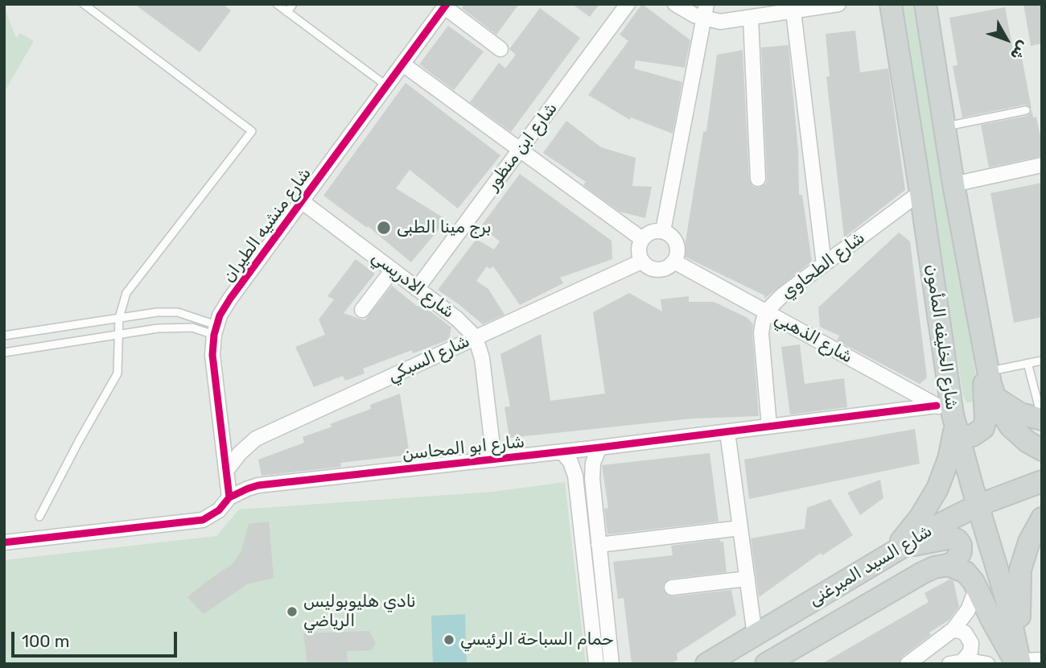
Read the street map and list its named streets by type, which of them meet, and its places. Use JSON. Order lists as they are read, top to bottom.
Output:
{
  "streets": {
    "main road": ["شارع الخليفه المأمون", "شارع السيد الميرغنى"],
    "street": [
      "شارع ابن منظور",
      "شارع منشيه الطيران",
      "شارع الطحاوي",
      "شارع الادريسي",
      "شارع الذهبي",
      "شارع السبكي",
      "شارع ابو المحاسن"
    ]
  },
  "crossings": [
    ["شارع ابن منظور", "شارع الادريسي"],
    ["شارع منشيه الطيران", "شارع الادريسي"],
    ["شارع منشيه الطيران", "شارع السبكي"],
    ["شارع منشيه الطيران", "شارع ابو المحاسن"],
    ["شارع الطحاوي", "شارع الخليفه المأمون"],
    ["شارع الطحاوي", "شارع الذهبي"],
    ["شارع الطحاوي", "شارع ابو المحاسن"],
    ["شارع الادريسي", "شارع السبكي"],
    ["شارع الادريسي", "شارع ابو المحاسن"],
    ["شارع الخليفه المأمون", "شارع الذهبي"],
    ["شارع الخليفه المأمون", "شارع ابو المحاسن"],
    ["شارع الخليفه المأمون", "شارع السيد الميرغنى"],
    ["شارع الذهبي", "شارع السبكي"],
    ["شارع الذهبي", "شارع ابو المحاسن"]
  ],
  "places": ["برج مينا الطبى", "نادي هليوبوليس الرياضي", "حمام السباحة الرئيسي"],
  "scale_bar": "100 m",
  "north": "bottom right"
}
